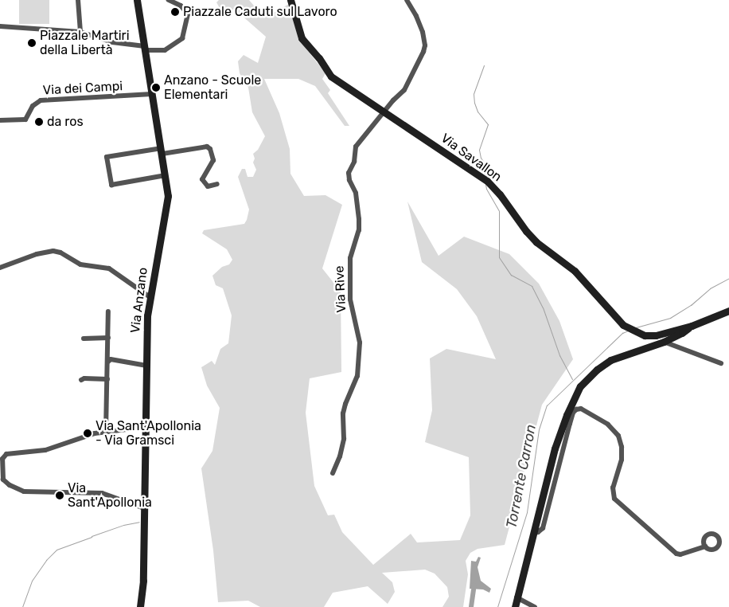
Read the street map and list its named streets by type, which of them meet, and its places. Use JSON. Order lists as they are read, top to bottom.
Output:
{
  "streets": {
    "main road": ["Via Savallon", "Via Anzano"],
    "street": ["Via dei Campi", "Via Rive"]
  },
  "crossings": [
    ["Via dei Campi", "Via Anzano"],
    ["Via Savallon", "Via Rive"]
  ],
  "water": ["Torrente Carron"],
  "places": [
    "Piazzale Caduti sul Lavoro",
    "Piazzale Martiri della Libertà",
    "Anzano - Scuole Elementari",
    "da ros",
    "Via Sant'Apollonia - Via Gramsci",
    "Via Sant'Apollonia"
  ]
}
